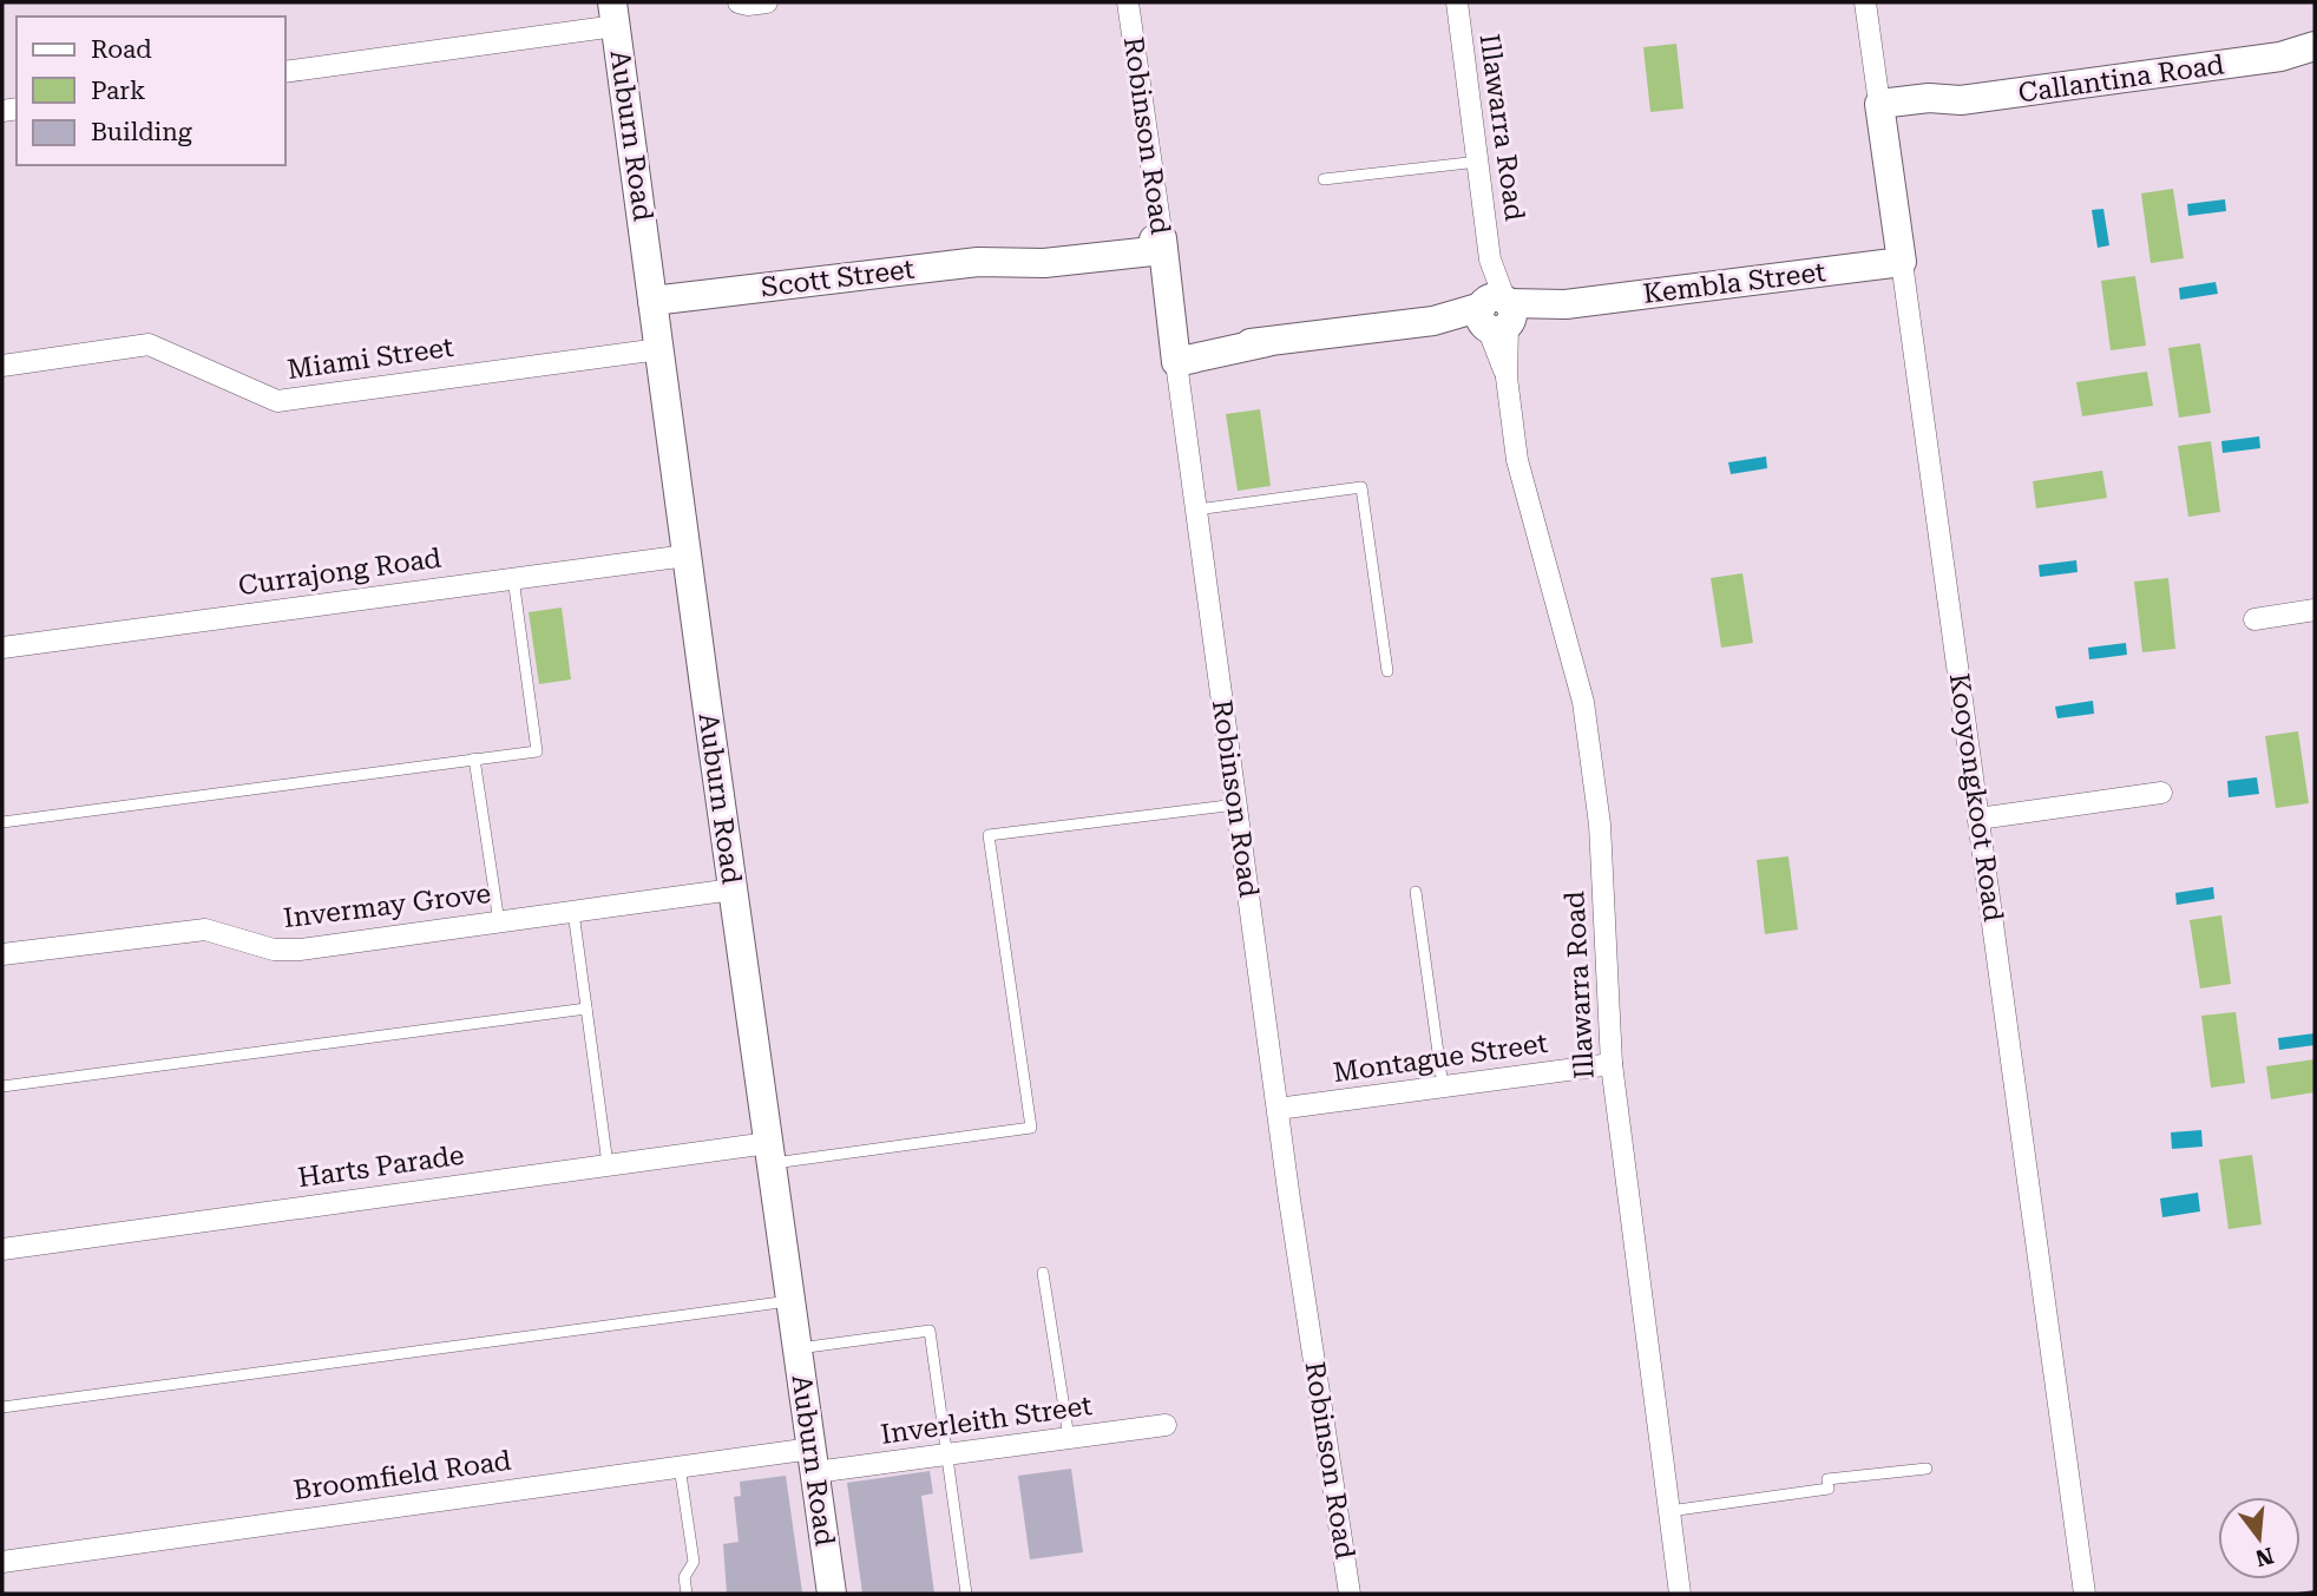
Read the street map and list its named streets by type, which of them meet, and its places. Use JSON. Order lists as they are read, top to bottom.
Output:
{
  "streets": {
    "street": [
      "Callantina Road",
      "Illawarra Road",
      "Auburn Road",
      "Robinson Road",
      "Scott Street",
      "Kembla Street",
      "Miami Street",
      "Currajong Road",
      "Kooyongkoot Road",
      "Invermay Grove",
      "Montague Street",
      "Harts Parade",
      "Inverleith Street",
      "Broomfield Road"
    ]
  },
  "crossings": [
    ["Callantina Road", "Kooyongkoot Road"],
    ["Illawarra Road", "Kembla Street"],
    ["Illawarra Road", "Montague Street"],
    ["Auburn Road", "Scott Street"],
    ["Auburn Road", "Miami Street"],
    ["Auburn Road", "Currajong Road"],
    ["Auburn Road", "Invermay Grove"],
    ["Auburn Road", "Harts Parade"],
    ["Auburn Road", "Inverleith Street"],
    ["Auburn Road", "Broomfield Road"],
    ["Robinson Road", "Scott Street"],
    ["Robinson Road", "Kembla Street"],
    ["Robinson Road", "Montague Street"],
    ["Kembla Street", "Kooyongkoot Road"],
    ["Inverleith Street", "Broomfield Road"]
  ],
  "legend": ["Road", "Park", "Building"],
  "north": "bottom"
}
